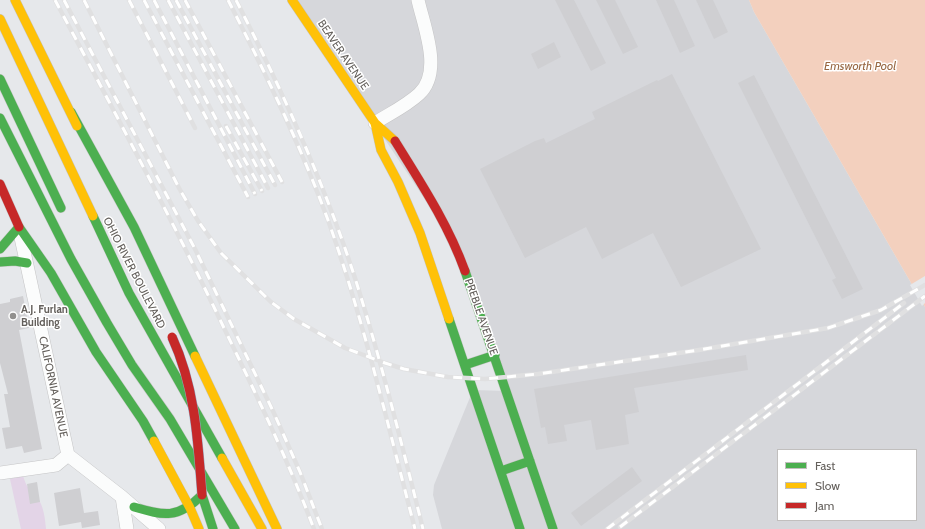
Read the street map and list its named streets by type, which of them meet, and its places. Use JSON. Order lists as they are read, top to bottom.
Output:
{
  "streets": {
    "main road": [
      "BEAVER AVENUE",
      "OHIO RIVER BOULEVARD",
      "PREBLE AVENUE",
      "CALIFORNIA AVENUE"
    ]
  },
  "crossings": [
    ["BEAVER AVENUE", "PREBLE AVENUE"]
  ],
  "water": ["Emsworth Pool"],
  "places": ["A.J. Furlan Building"],
  "legend": ["Fast", "Slow", "Jam"]
}
